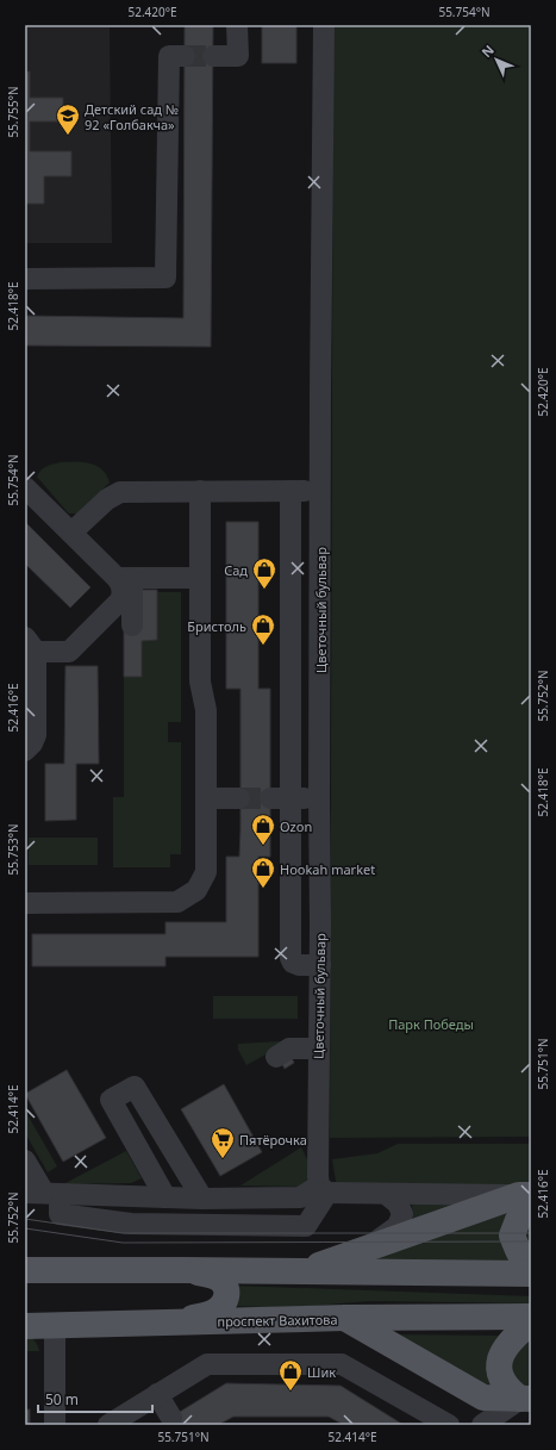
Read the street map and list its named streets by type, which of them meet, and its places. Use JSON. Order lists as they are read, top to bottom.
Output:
{
  "streets": {
    "main road": ["проспект Вахитова"],
    "street": ["Цветочный бульвар"]
  },
  "parks": ["Парк Победы"],
  "places": {
    "school or university": ["Детский сад № 92 «Голбакча»"],
    "shop": [
      "Сад",
      "Бристоль",
      "Ozon",
      "Hookah market",
      "Шик"
    ],
    "supermarket": ["Пятёрочка"]
  },
  "scale_bar": "50 m",
  "north": "top left",
  "coordinates": [
    "52.420°E",
    "55.754°N",
    "55.755°N",
    "52.418°E",
    "55.752°N",
    "52.416°E",
    "55.753°N",
    "55.751°N",
    "52.414°E"
  ]
}
